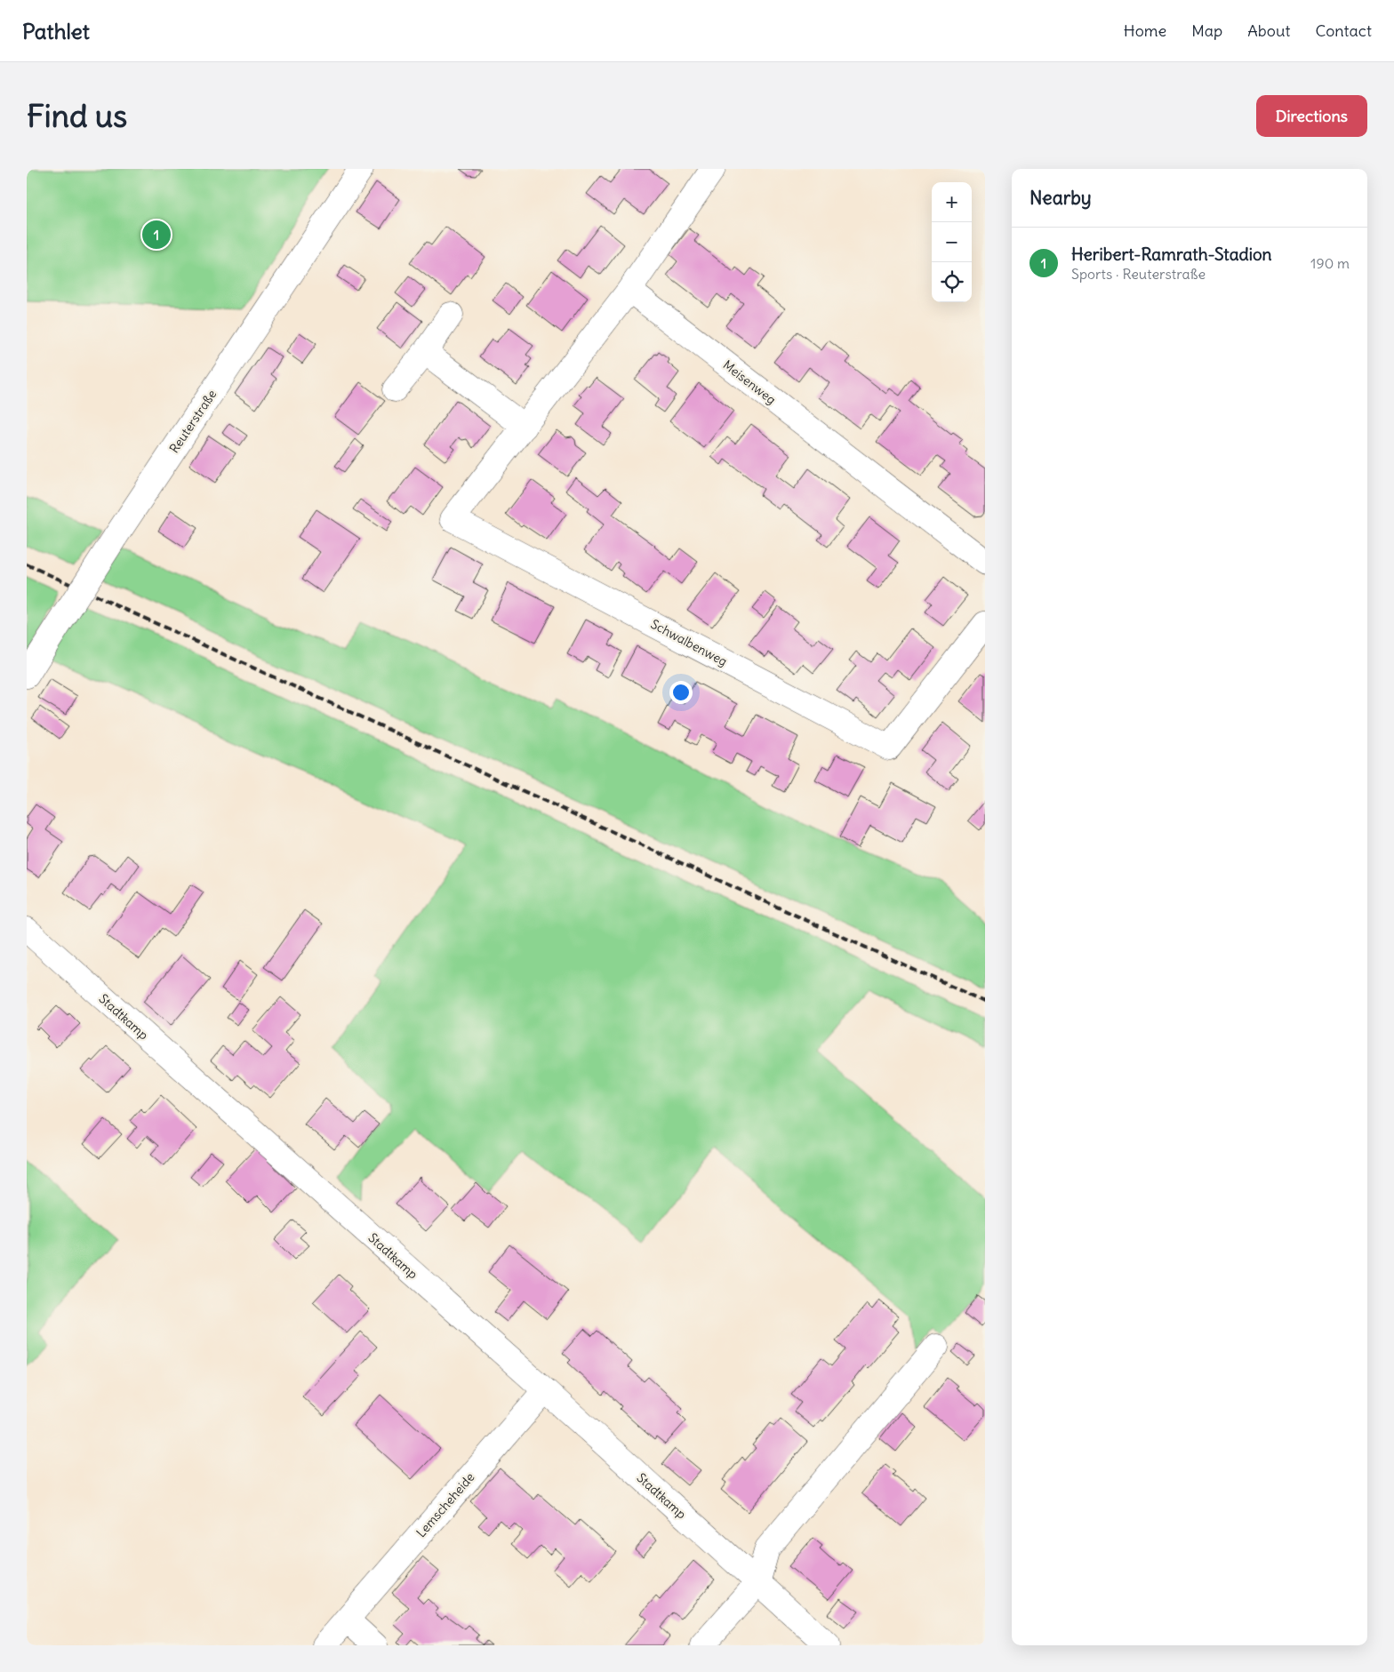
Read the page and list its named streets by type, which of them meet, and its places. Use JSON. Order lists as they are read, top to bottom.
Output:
{
  "streets": {
    "street": [
      "Meisenweg",
      "Reuterstraße",
      "Schwalbenweg",
      "Stadtkamp",
      "Lemscheheide"
    ]
  },
  "crossings": [
    ["Meisenweg", "Schwalbenweg"],
    ["Stadtkamp", "Lemscheheide"]
  ],
  "page": {
    "header": "Pathlet",
    "nav": [
      "Home",
      "Map",
      "About",
      "Contact"
    ],
    "buttons": "Directions",
    "title": "Find us",
    "heading": "Nearby",
    "map_buttons": ["+", "−"],
    "pins": "1",
    "list": [
      {
        "mark": "1",
        "name": "Heribert-Ramrath-Stadion",
        "note": "Sports · Reuterstraße",
        "value": "190 m"
      }
    ]
  }
}
